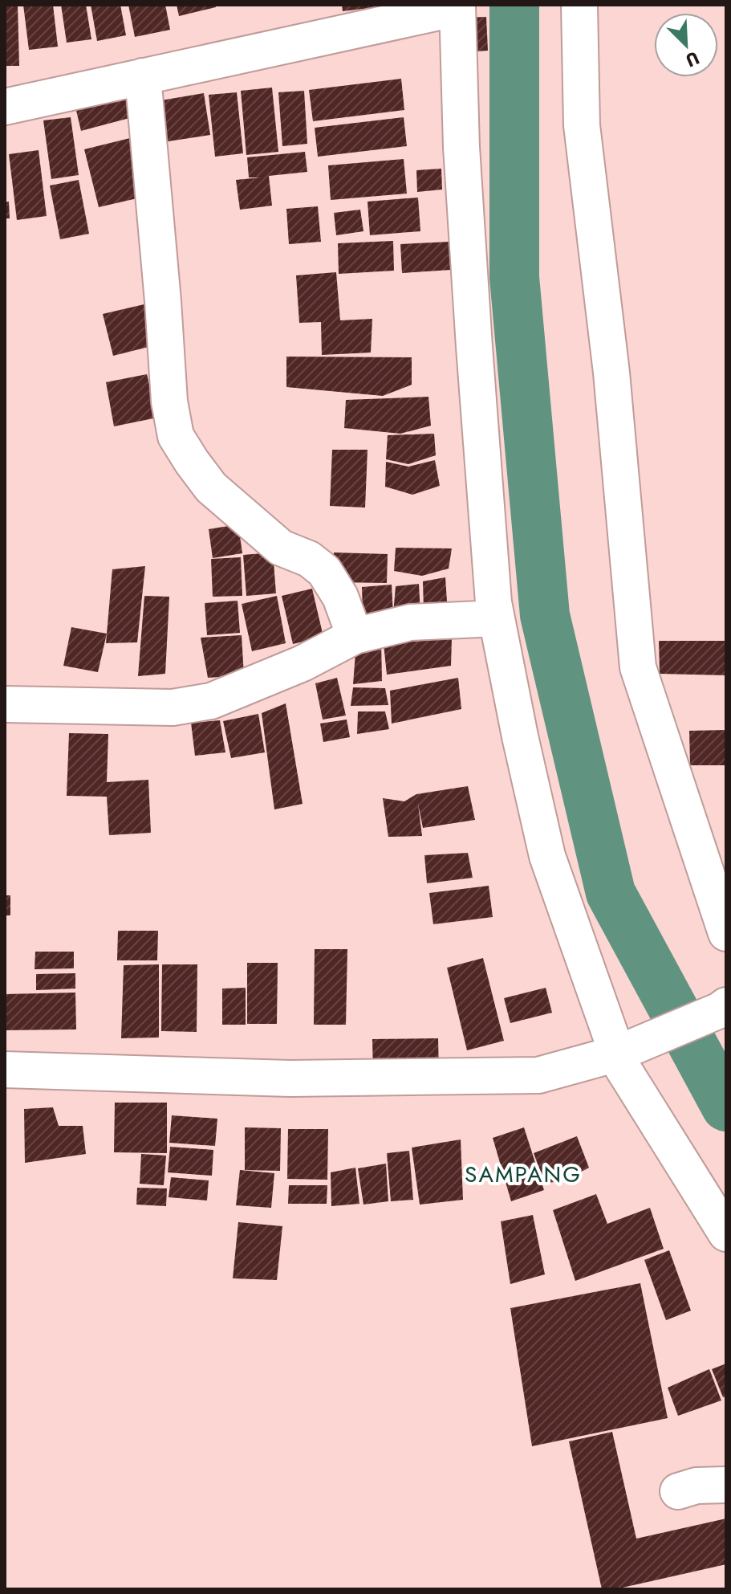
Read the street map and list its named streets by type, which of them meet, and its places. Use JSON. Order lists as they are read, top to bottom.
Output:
{
  "districts": ["SAMPANG"],
  "north": "bottom right"
}
